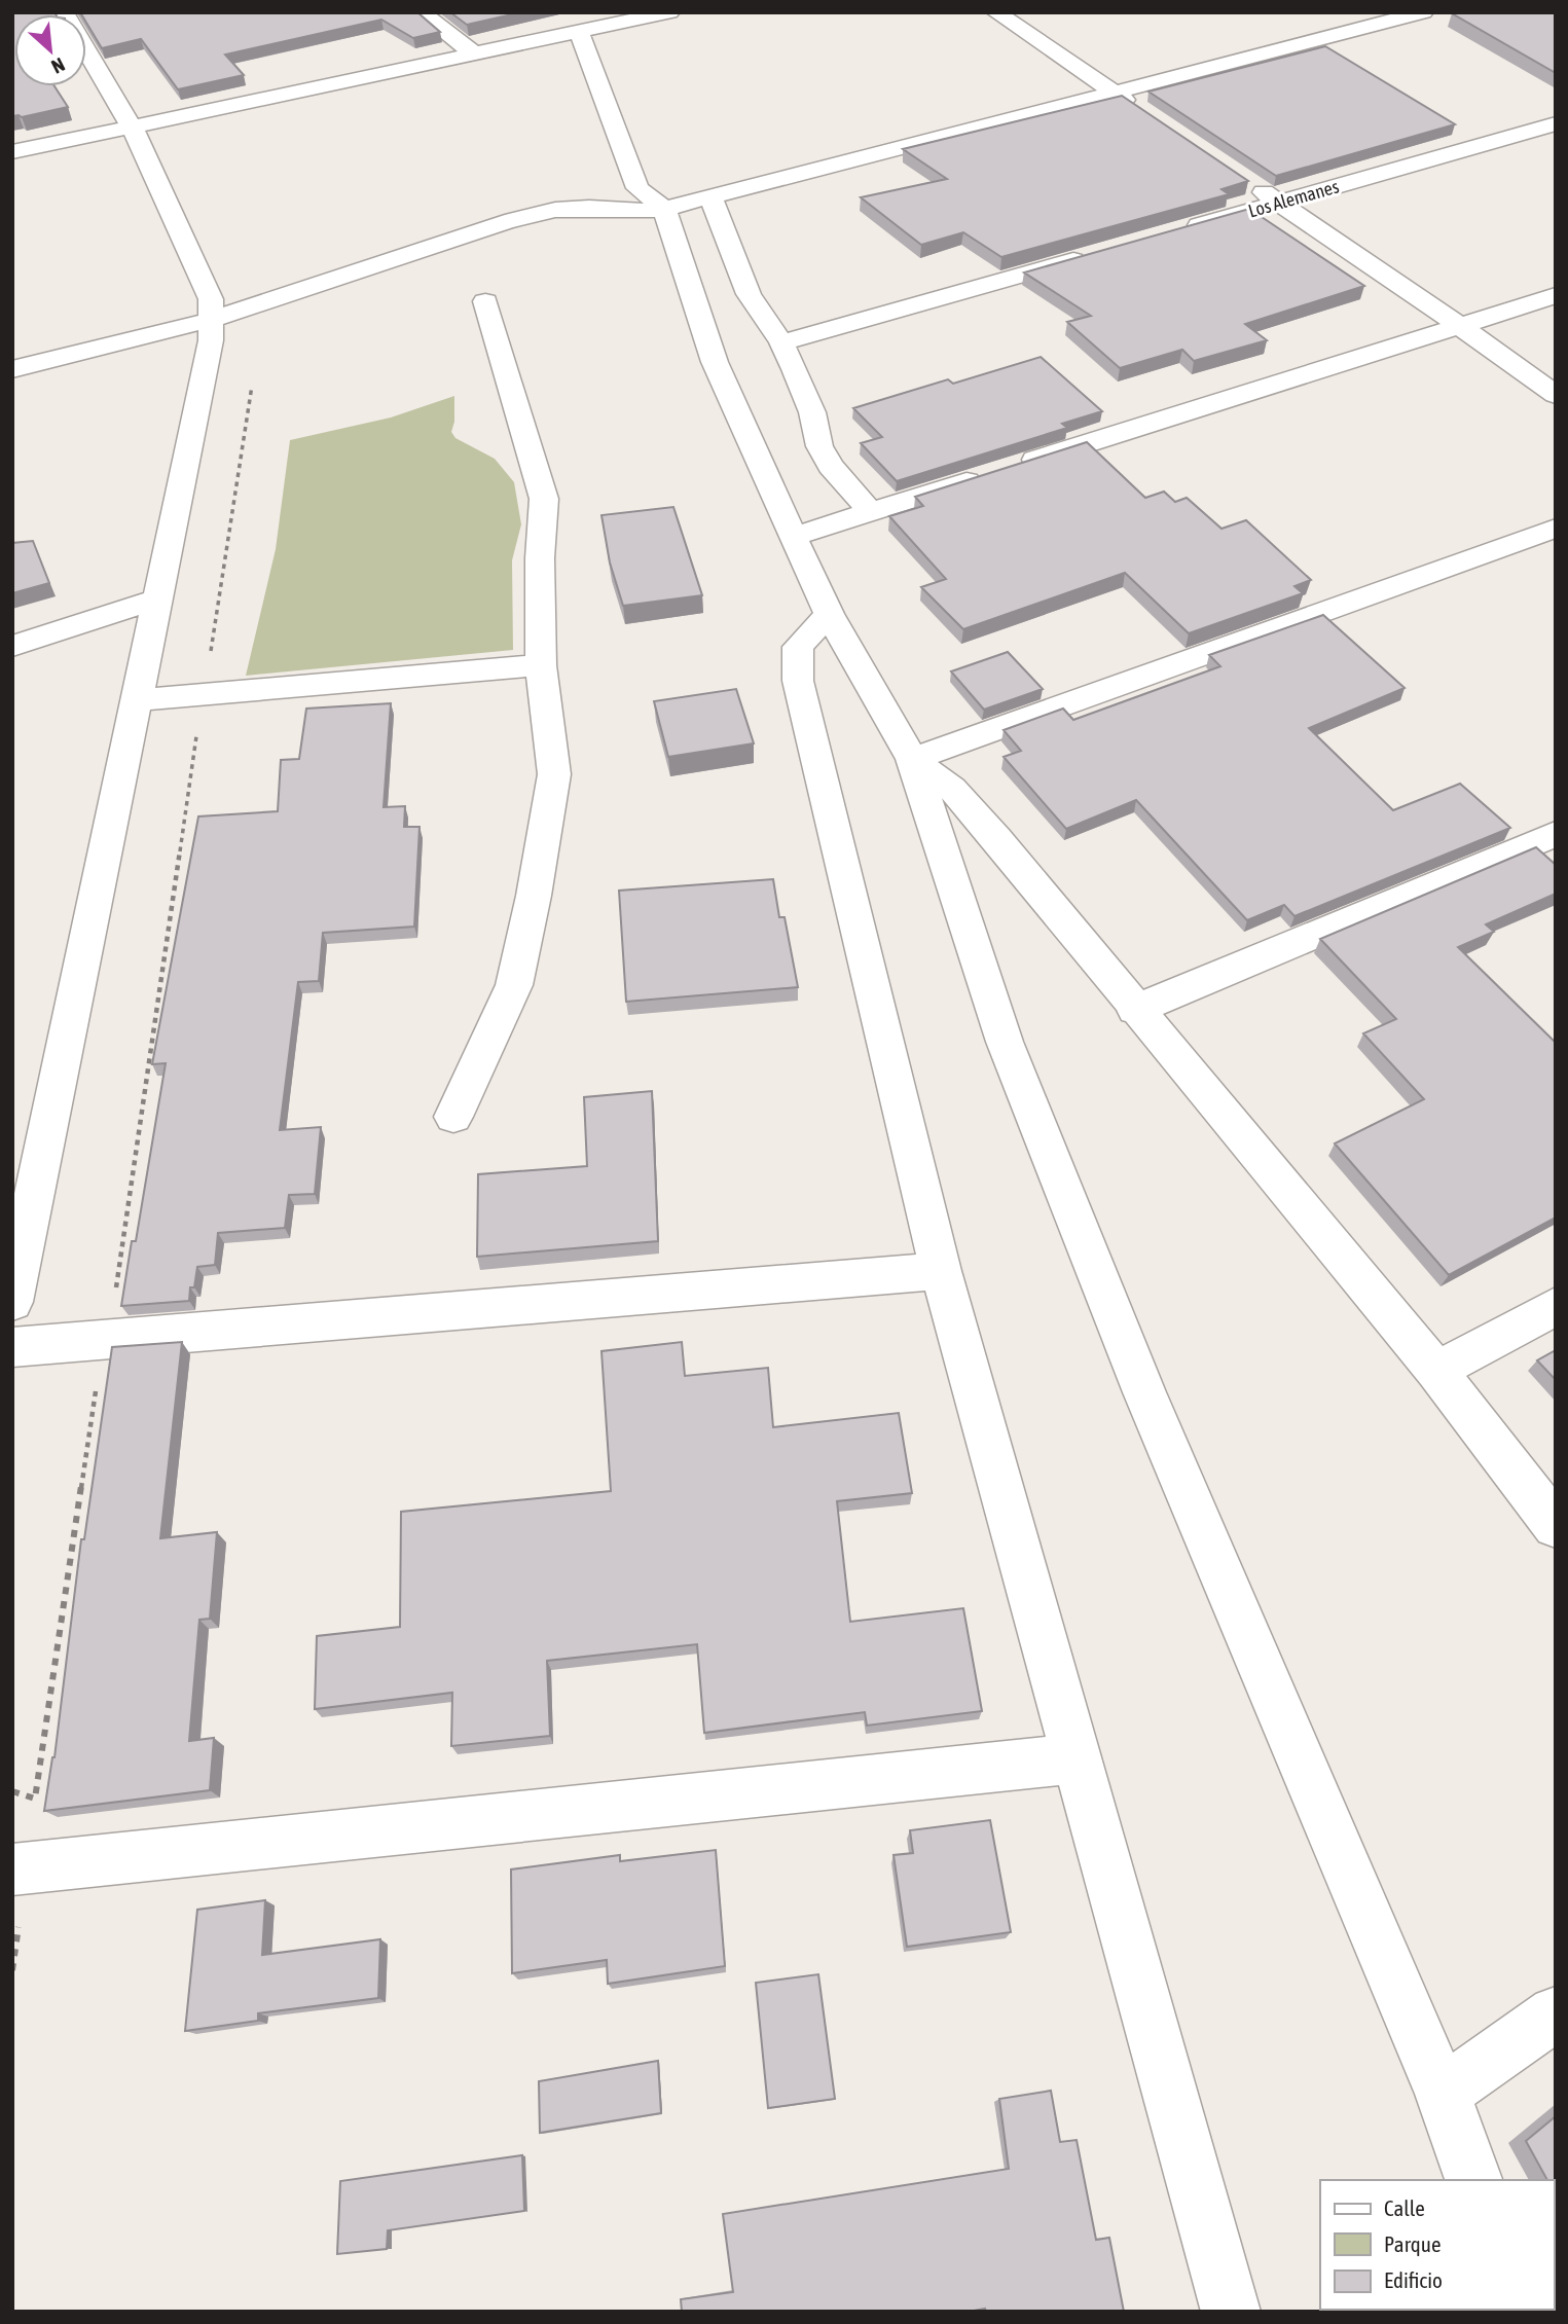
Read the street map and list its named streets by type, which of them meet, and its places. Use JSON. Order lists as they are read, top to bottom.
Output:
{
  "streets": {
    "street": ["Los Alemanes"]
  },
  "legend": ["Calle", "Parque", "Edificio"],
  "north": "bottom right"
}
